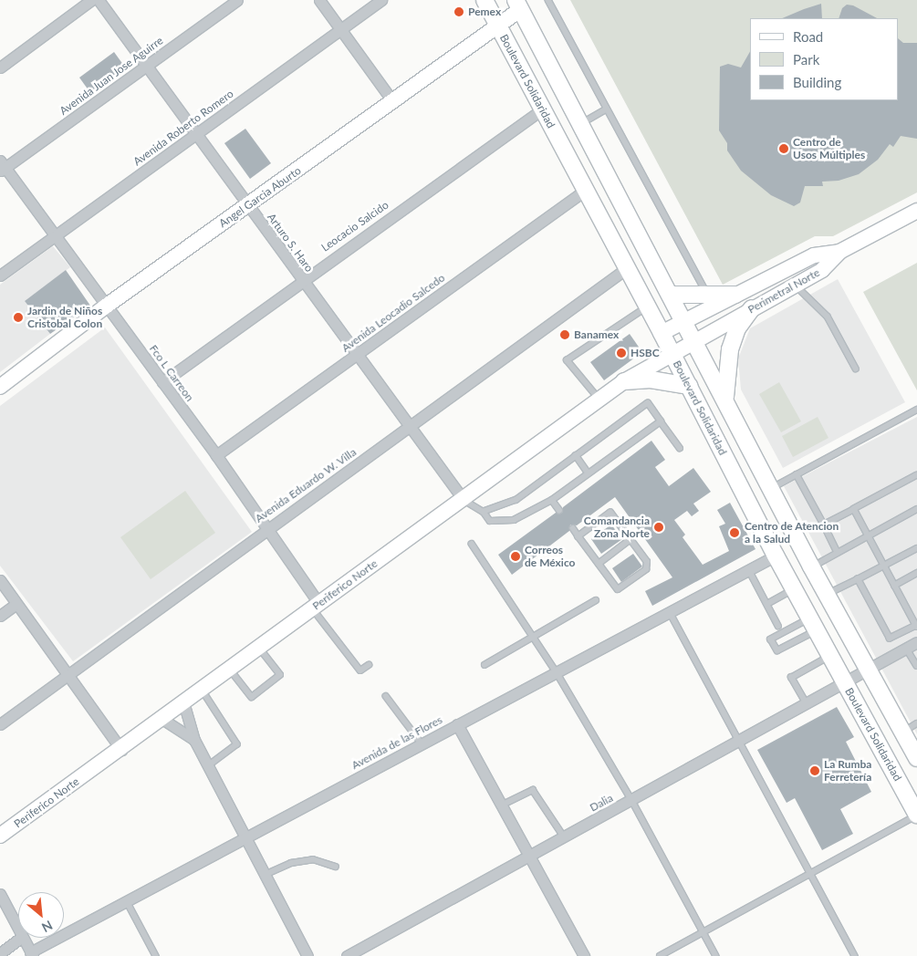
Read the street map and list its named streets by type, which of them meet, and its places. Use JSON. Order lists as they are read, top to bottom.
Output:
{
  "streets": {
    "main road": ["Boulevard Solidaridad"],
    "street": [
      "Avenida Juan Jose Aguirre",
      "Avenida Roberto Romero",
      "Angel Garcia Aburto",
      "Leocacio Salcido",
      "Arturo S. Haro",
      "Perimetral Norte",
      "Avenida Leocadio Salcedo",
      "Fco L Carreon",
      "Avenida Eduardo W. Villa",
      "Periferico Norte",
      "Avenida de las Flores",
      "Dalia"
    ]
  },
  "crossings": [
    ["Avenida Juan Jose Aguirre", "Arturo S. Haro"],
    ["Avenida Juan Jose Aguirre", "Fco L Carreon"],
    ["Boulevard Solidaridad", "Angel Garcia Aburto"],
    ["Boulevard Solidaridad", "Leocacio Salcido"],
    ["Boulevard Solidaridad", "Avenida Leocadio Salcedo"],
    ["Boulevard Solidaridad", "Avenida Eduardo W. Villa"],
    ["Boulevard Solidaridad", "Periferico Norte"],
    ["Boulevard Solidaridad", "Avenida de las Flores"],
    ["Boulevard Solidaridad", "Dalia"],
    ["Avenida Roberto Romero", "Arturo S. Haro"],
    ["Avenida Roberto Romero", "Fco L Carreon"],
    ["Angel Garcia Aburto", "Arturo S. Haro"],
    ["Angel Garcia Aburto", "Fco L Carreon"],
    ["Leocacio Salcido", "Arturo S. Haro"],
    ["Leocacio Salcido", "Fco L Carreon"],
    ["Arturo S. Haro", "Avenida Leocadio Salcedo"],
    ["Arturo S. Haro", "Avenida Eduardo W. Villa"],
    ["Arturo S. Haro", "Periferico Norte"],
    ["Perimetral Norte", "Periferico Norte"],
    ["Avenida Leocadio Salcedo", "Fco L Carreon"],
    ["Fco L Carreon", "Avenida Eduardo W. Villa"],
    ["Fco L Carreon", "Periferico Norte"]
  ],
  "places": [
    "Pemex",
    "Centro de Usos Múltiples",
    "Jardin de Niños Cristobal Colon",
    "Banamex",
    "HSBC",
    "Comandancia Zona Norte",
    "Centro de Atencion a la Salud",
    "Correos de México",
    "La Rumba Ferretería"
  ],
  "legend": ["Road", "Park", "Building"],
  "north": "bottom right"
}
